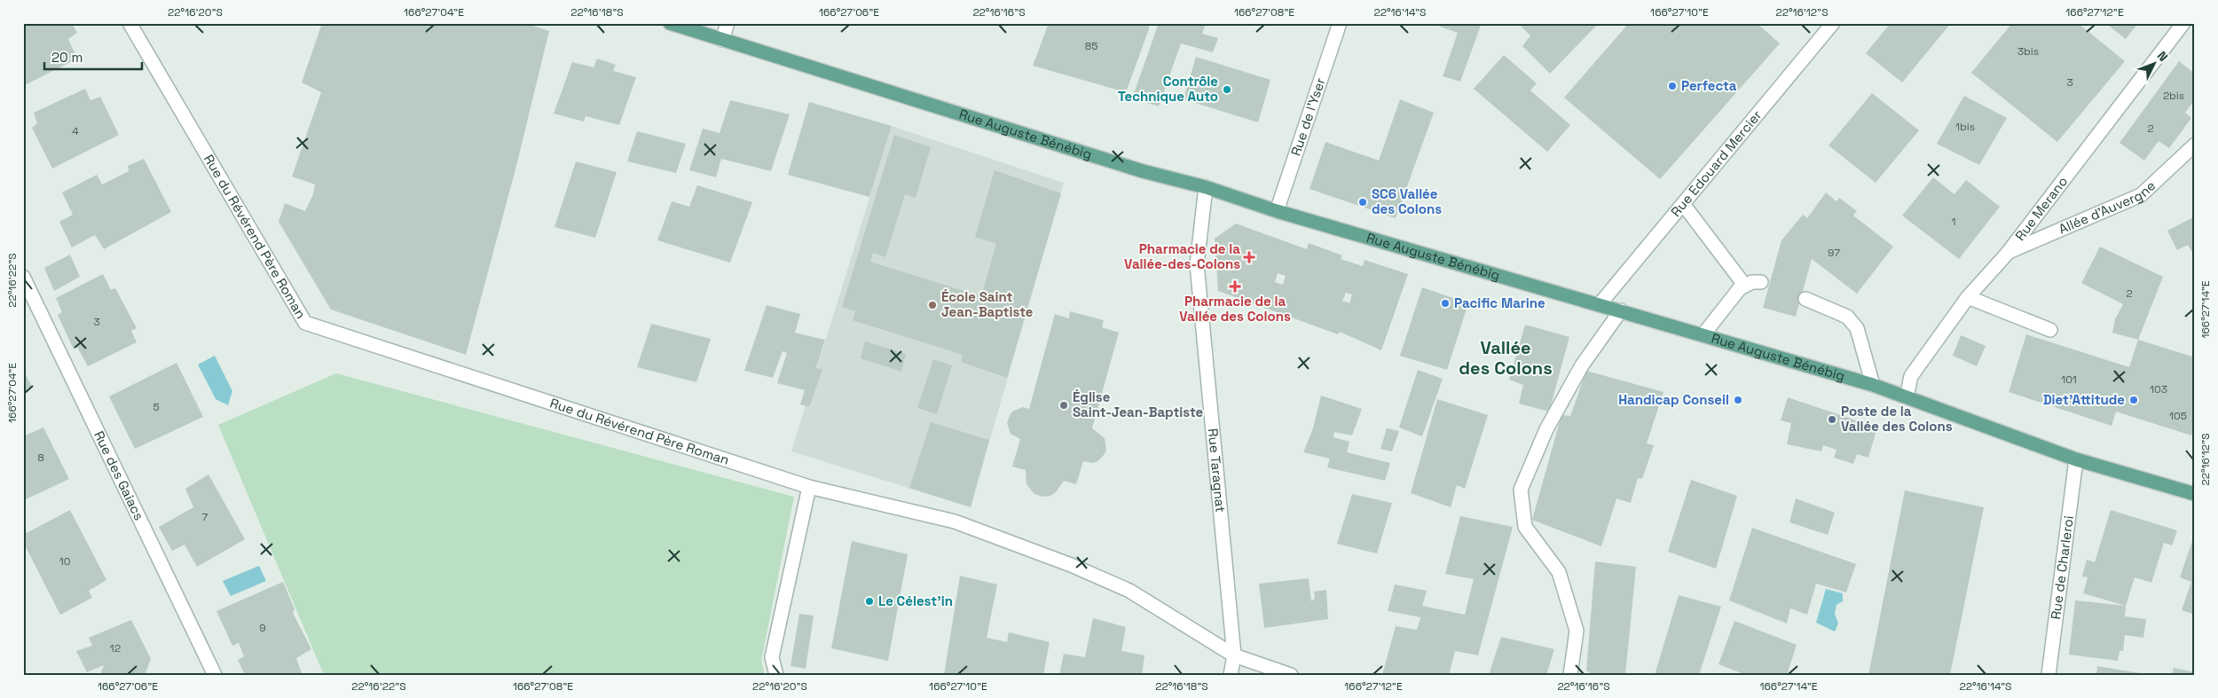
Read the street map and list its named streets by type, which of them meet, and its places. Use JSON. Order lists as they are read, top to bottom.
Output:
{
  "streets": {
    "main road": ["Rue Auguste Bénébig"],
    "street": [
      "Rue de l'Yser",
      "Rue Edouard Mercier",
      "Allée d'Auvergne",
      "Rue Merano",
      "Rue du Révérend Père Roman",
      "Rue Taragnat",
      "Rue des Gaiacs",
      "Rue de Charleroi"
    ]
  },
  "crossings": [
    ["Rue de l'Yser", "Rue Auguste Bénébig"],
    ["Rue Auguste Bénébig", "Rue Edouard Mercier"],
    ["Rue Auguste Bénébig", "Rue Merano"],
    ["Rue Auguste Bénébig", "Rue Taragnat"],
    ["Rue Auguste Bénébig", "Rue de Charleroi"],
    ["Allée d'Auvergne", "Rue Merano"],
    ["Rue du Révérend Père Roman", "Rue Taragnat"]
  ],
  "districts": ["Vallée des Colons"],
  "places": {
    "other": [
      "Perfecta",
      "Contrôle Technique Auto",
      "SC6 Vallée des Colons",
      "Pacific Marine",
      "École Saint Jean-Baptiste",
      "Handicap Conseil",
      "Diet'Attitude",
      "Église Saint-Jean-Baptiste",
      "Poste de la Vallée des Colons",
      "Le Célest'in"
    ],
    "health": ["Pharmacie de la Vallée-des-Colons", "Pharmacie de la Vallée des Colons"]
  },
  "house_numbers": [
    "85",
    "3bis",
    "3",
    "2bis",
    "1bis",
    "2",
    "4",
    "1",
    "97",
    "2",
    "3",
    "101",
    "103",
    "5",
    "105",
    "8",
    "7",
    "10",
    "9",
    "12"
  ],
  "scale_bar": "20 m",
  "north": "top right",
  "coordinates": [
    "22°16'20\"S",
    "166°27'04\"E",
    "22°16'18\"S",
    "166°27'06\"E",
    "22°16'16\"S",
    "166°27'08\"E",
    "22°16'14\"S",
    "166°27'10\"E",
    "22°16'12\"S",
    "166°27'12\"E",
    "22°16'22\"S",
    "166°27'14\"E"
  ]
}
